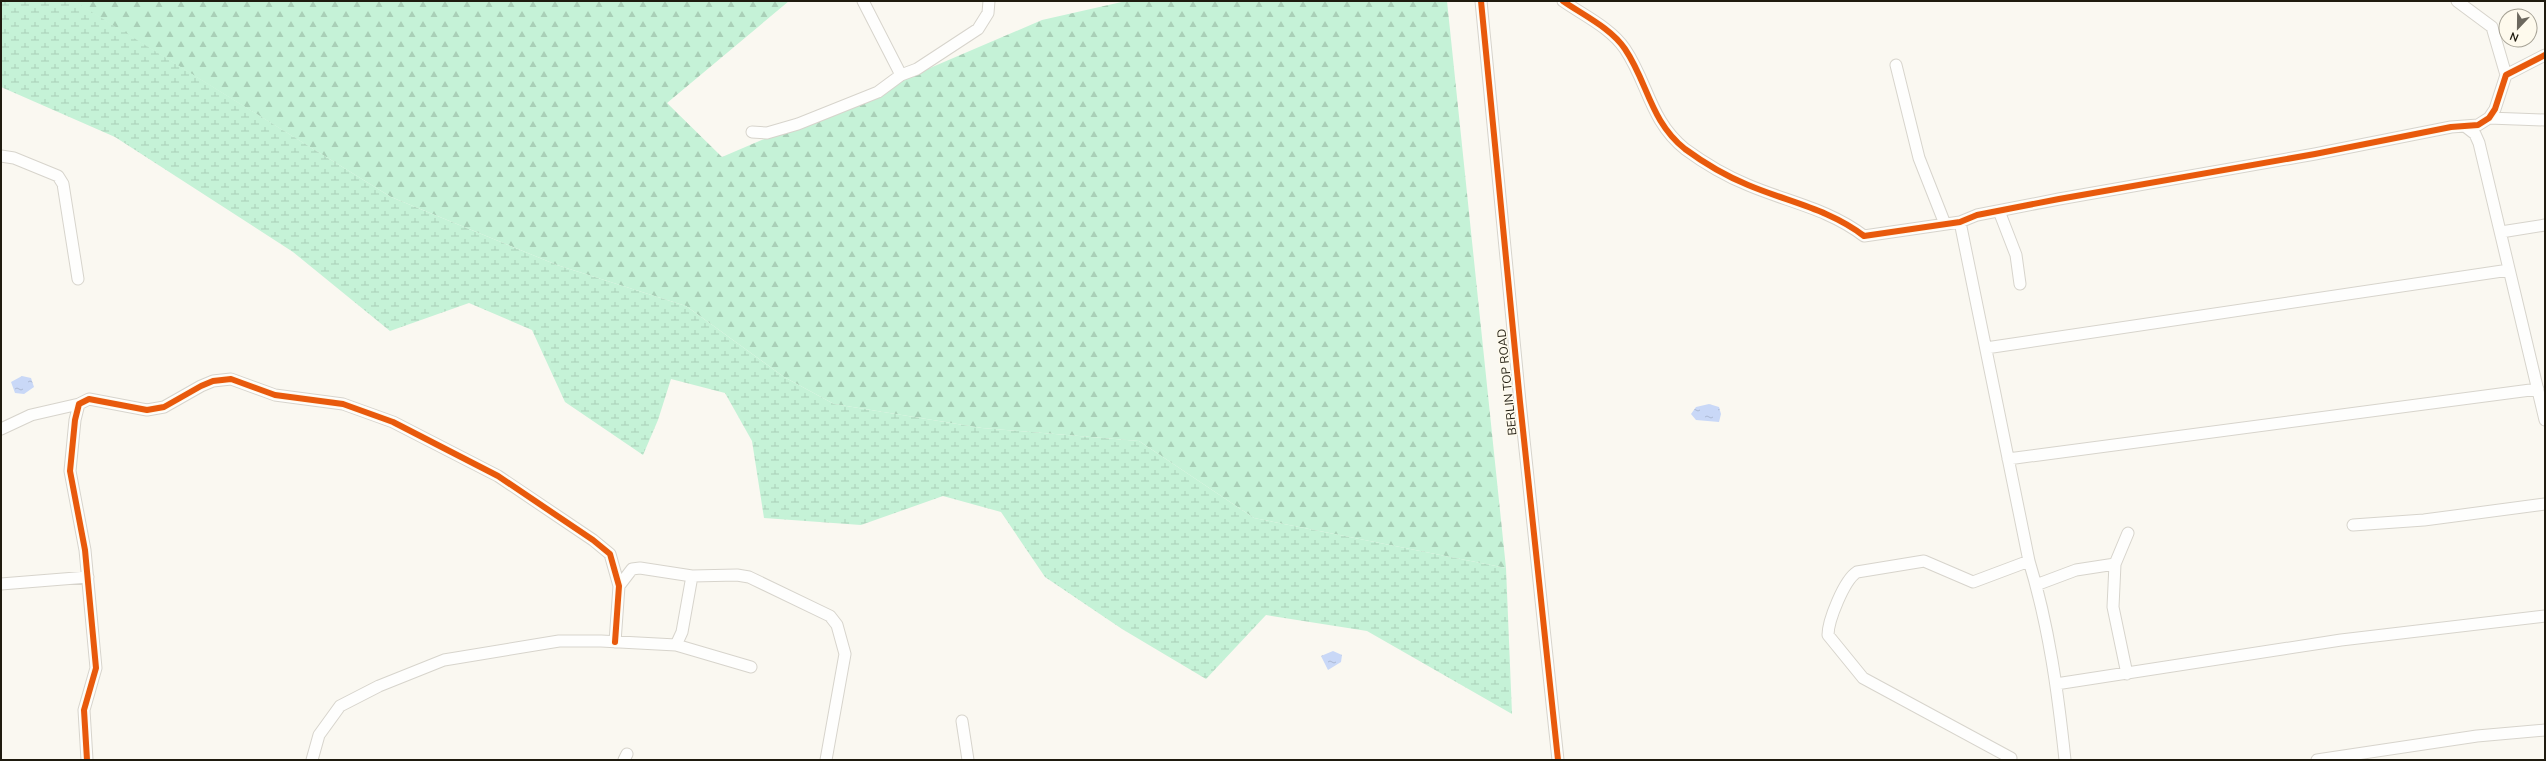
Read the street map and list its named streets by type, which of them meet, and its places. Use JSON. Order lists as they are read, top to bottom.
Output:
{
  "streets": {
    "street": ["BERLIN TOP ROAD"]
  },
  "north": "bottom"
}
